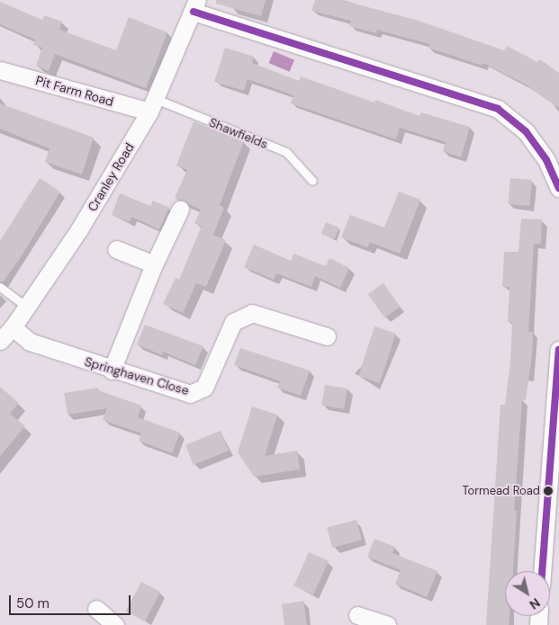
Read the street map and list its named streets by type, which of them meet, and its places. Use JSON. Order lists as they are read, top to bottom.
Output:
{
  "streets": {
    "street": ["Pit Farm Road", "Cranley Road", "Springhaven Close"],
    "lane": ["Shawfields"]
  },
  "crossings": [
    ["Pit Farm Road", "Shawfields"],
    ["Pit Farm Road", "Cranley Road"],
    ["Shawfields", "Cranley Road"],
    ["Cranley Road", "Springhaven Close"]
  ],
  "places": ["Tormead Road"],
  "scale_bar": "50 m",
  "north": "bottom right"
}
